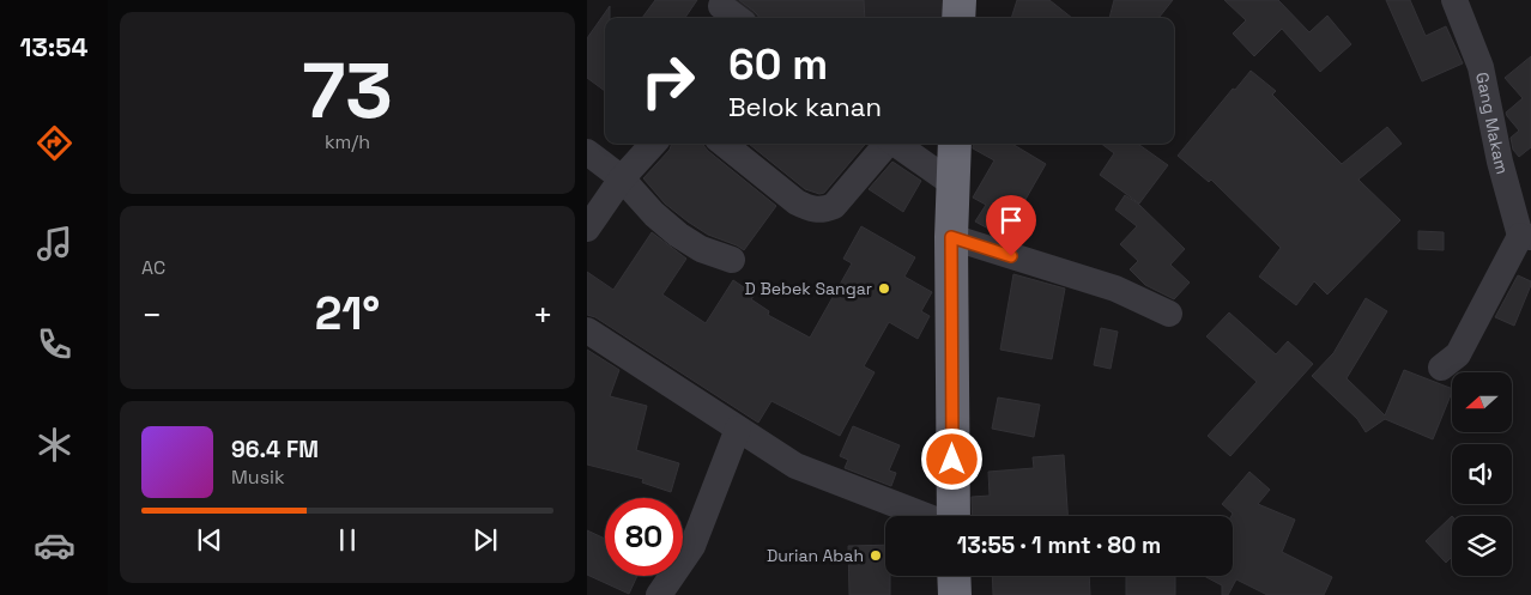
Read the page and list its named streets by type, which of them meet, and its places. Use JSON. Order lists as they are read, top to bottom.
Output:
{
  "streets": {
    "street": ["Gang Makam"]
  },
  "places": ["D Bebek Sangar", "Durian Abah"],
  "north": "left",
  "page": {
    "tabs": "13:54",
    "tile": [
      ["73", "km/h"],
      "AC"
    ],
    "turn": ["60 m", "Belok kanan"],
    "heat": ["−", "21°", "+"],
    "song": ["96.4 FM", "Musik"],
    "limit": "80",
    "trip": "13:55 · 1 mnt · 80 m"
  }
}
